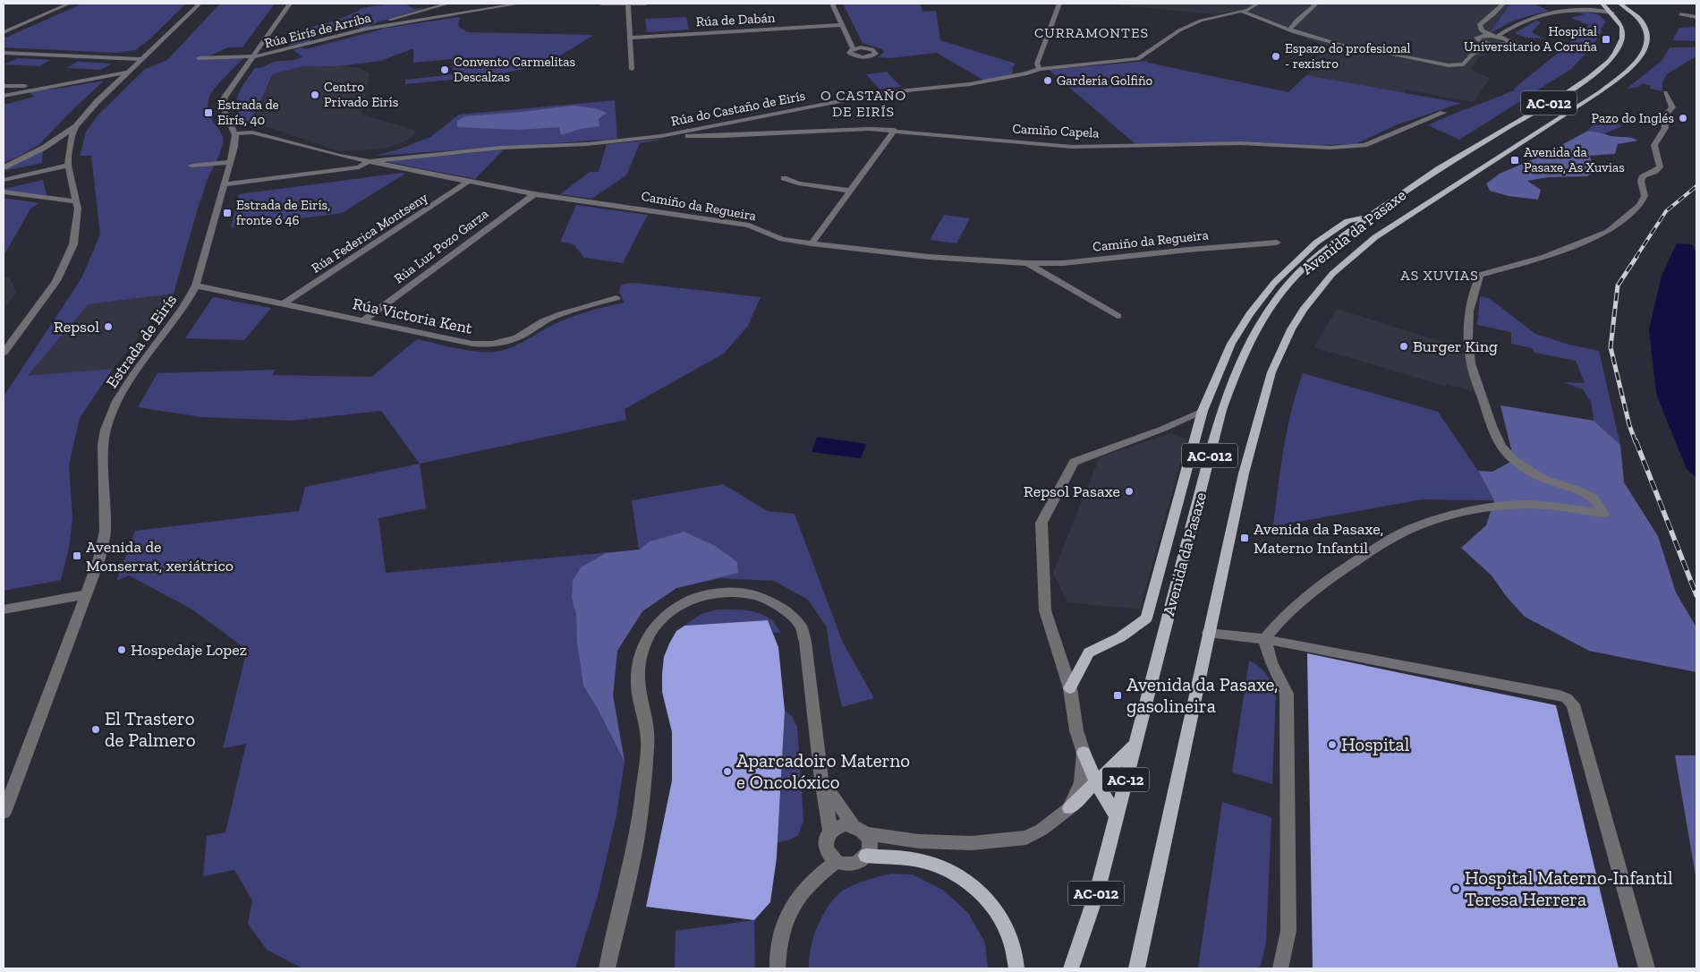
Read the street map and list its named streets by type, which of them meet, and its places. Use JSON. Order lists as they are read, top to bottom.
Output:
{
  "streets": {
    "main road": ["AC-012", "Avenida da Pasaxe", "AC-12"],
    "street": [
      "Rúa de Dabán",
      "Rúa Eirís de Arriba",
      "Rúa do Castaño de Eirís",
      "Camiño Capela",
      "Camiño da Regueira",
      "Rúa Federica Montseny",
      "Rúa Luz Pozo Garza",
      "Rúa Victoria Kent",
      "Estrada de Eirís"
    ]
  },
  "crossings": [
    ["Rúa do Castaño de Eirís", "Camiño Capela"],
    ["Rúa do Castaño de Eirís", "Camiño da Regueira"],
    ["Camiño da Regueira", "Rúa Federica Montseny"],
    ["Camiño da Regueira", "Rúa Luz Pozo Garza"],
    ["Camiño da Regueira", "Estrada de Eirís"],
    ["Rúa Federica Montseny", "Rúa Victoria Kent"],
    ["Rúa Luz Pozo Garza", "Rúa Victoria Kent"],
    ["Rúa Victoria Kent", "Estrada de Eirís"]
  ],
  "districts": ["CURRAMONTES", "O CASTAÑO DE EIRÍS", "AS XUVIAS"],
  "places": {
    "transit": [
      "Hospital Universitario A Coruña",
      "Estrada de Eirís, 40",
      "Avenida da Pasaxe, As Xuvias",
      "Estrada de Eirís, fronte ó 46",
      "Avenida da Pasaxe, Materno Infantil",
      "Avenida de Monserrat, xeriátrico",
      "Avenida da Pasaxe, gasolineira"
    ],
    "other": [
      "Espazo do profesional - rexistro",
      "Convento Carmelitas Descalzas",
      "Gardería Golfiño",
      "Centro Privado Eirís",
      "Pazo do Inglés",
      "Repsol",
      "Burger King",
      "Repsol Pasaxe",
      "Hospedaje Lopez",
      "El Trastero de Palmero",
      "Hospital",
      "Aparcadoiro Materno e Oncolóxico",
      "Hospital Materno-Infantil Teresa Herrera"
    ]
  }
}
